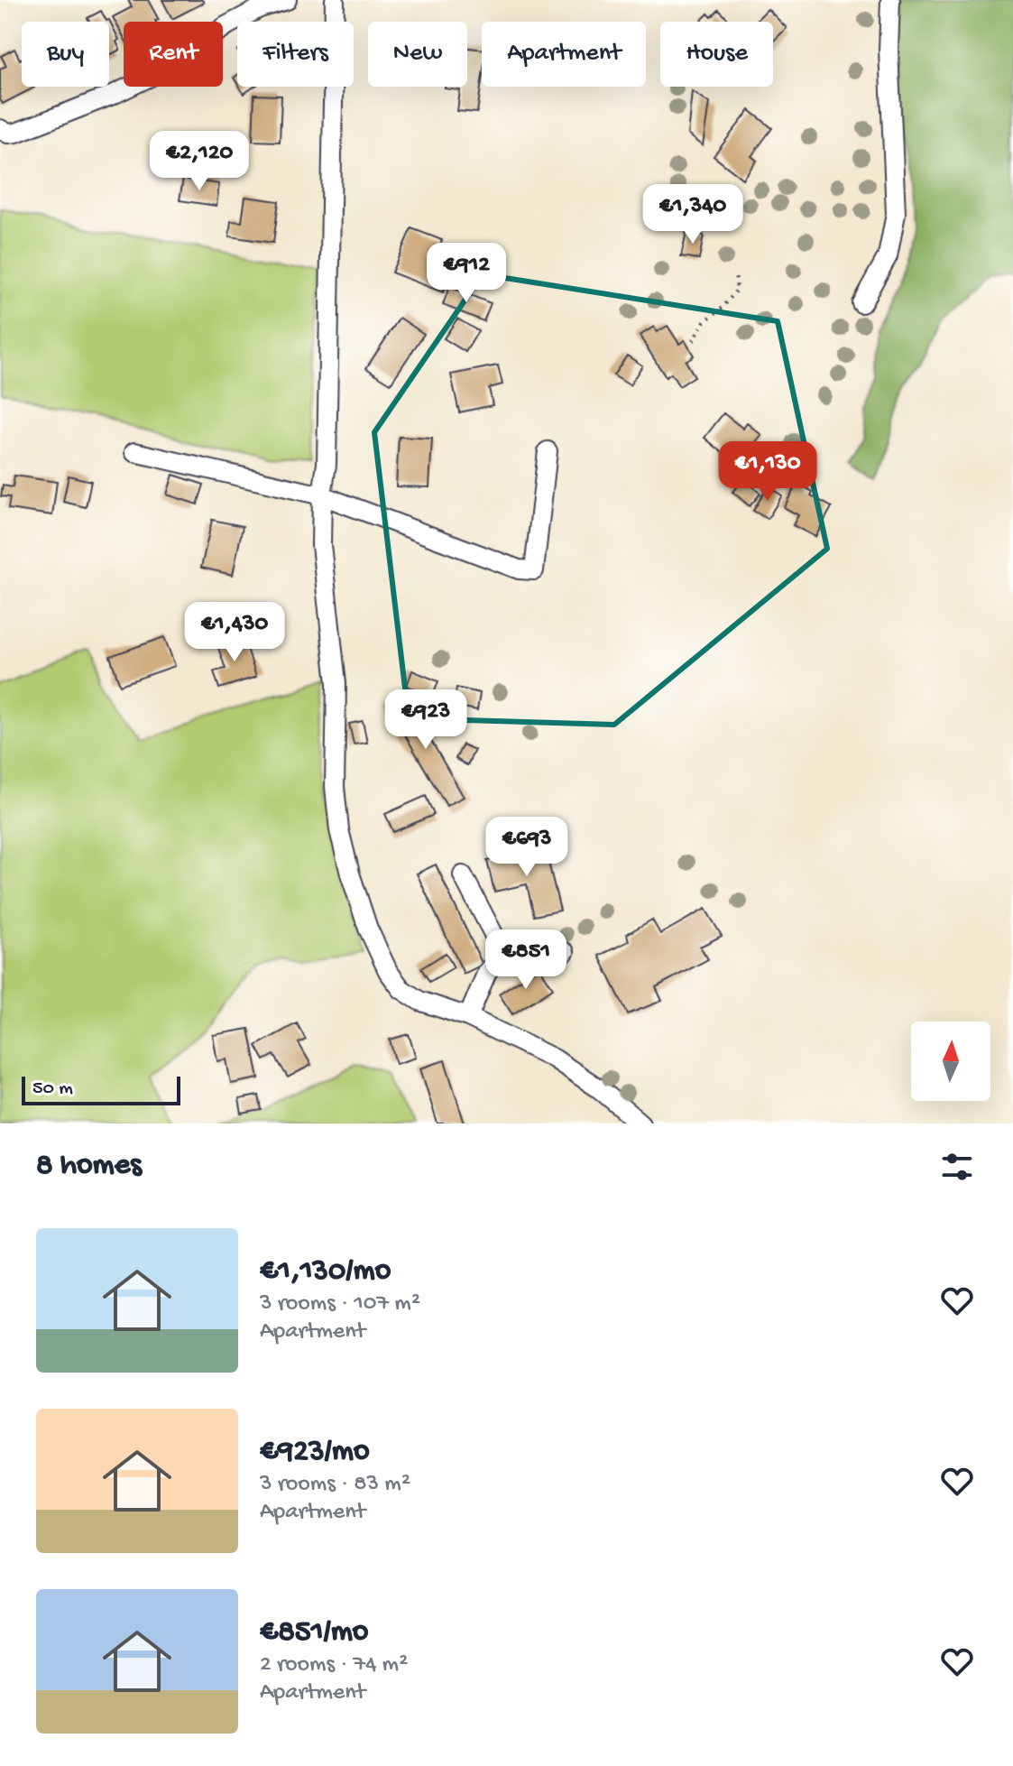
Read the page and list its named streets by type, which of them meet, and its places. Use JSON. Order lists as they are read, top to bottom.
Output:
{
  "scale_bar": "50 m",
  "north": "top",
  "page": {
    "chip": [
      "Buy",
      "Rent",
      "Filters",
      "New",
      "Apartment",
      "House"
    ],
    "price": [
      "€2,120",
      "€1,340",
      "€912",
      "€1,130",
      "€1,430",
      "€923",
      "€693",
      "€851"
    ],
    "scale": "50 m",
    "heading": "8 homes",
    "list": [
      {
        "name": "€1,130/mo",
        "note": "3 rooms · 107 m² · Apartment"
      },
      {
        "name": "€923/mo",
        "note": "3 rooms · 83 m² · Apartment"
      },
      {
        "name": "€851/mo",
        "note": "2 rooms · 74 m² · Apartment"
      }
    ]
  }
}
